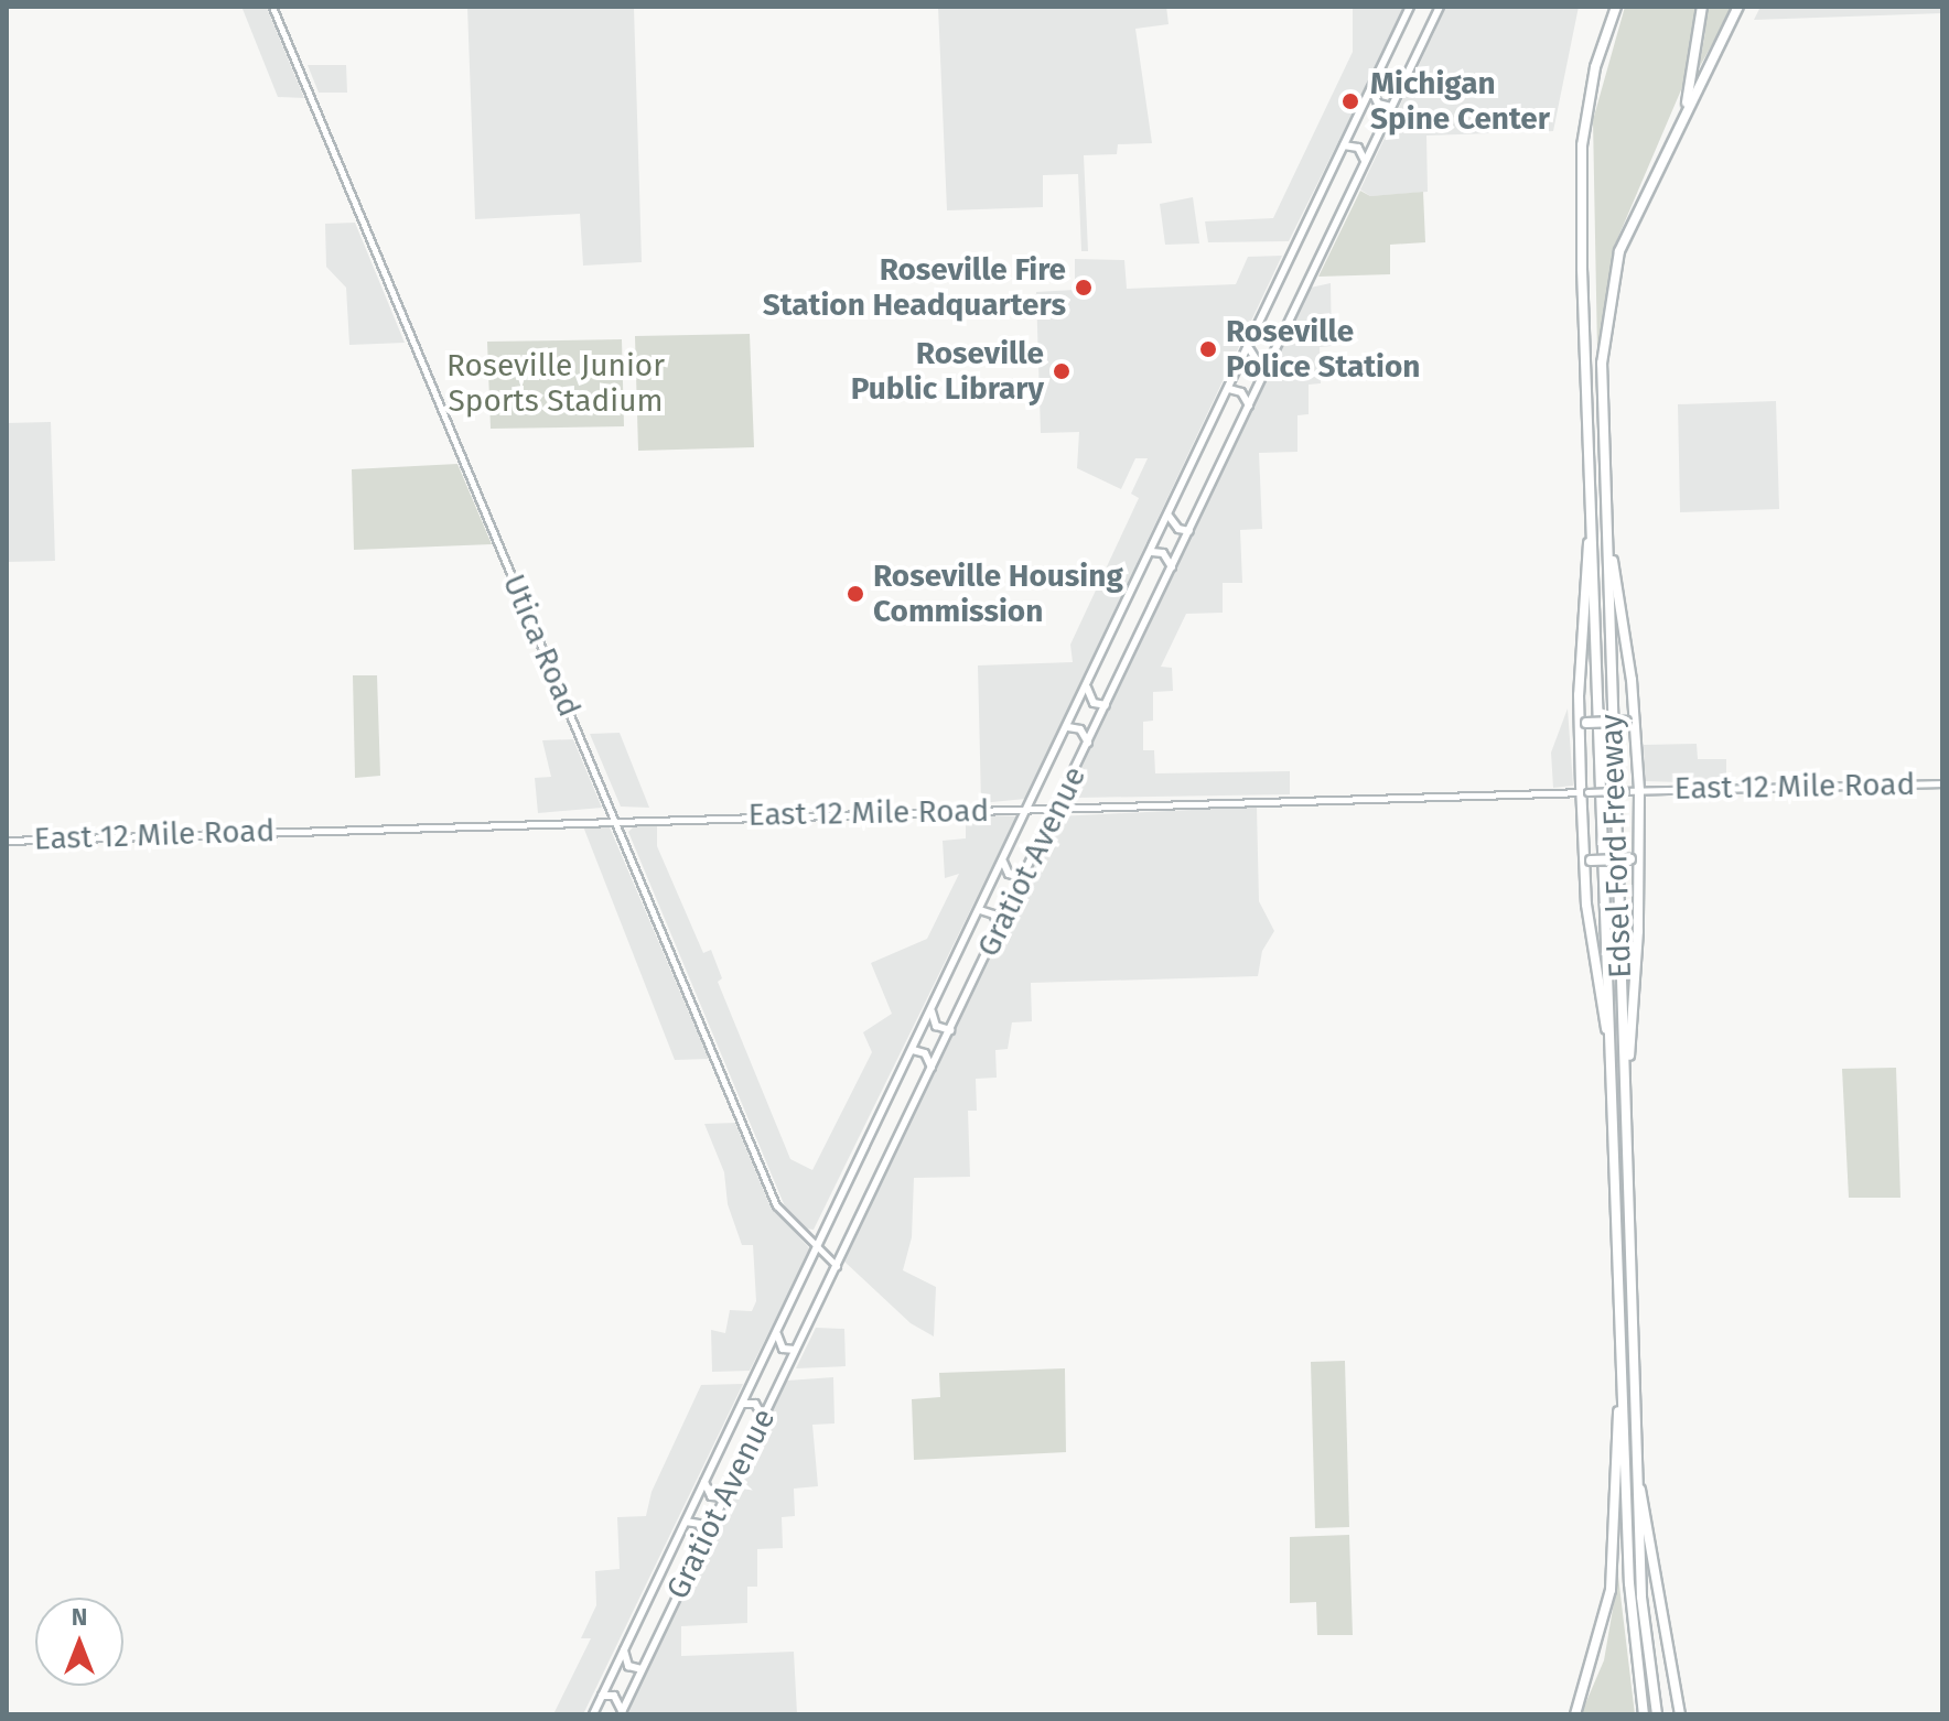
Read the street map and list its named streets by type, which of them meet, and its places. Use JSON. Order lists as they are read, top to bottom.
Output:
{
  "streets": {
    "highway": ["Edsel Ford Freeway"],
    "main road": ["Utica Road", "East 12 Mile Road", "Gratiot Avenue"]
  },
  "crossings": [
    ["Utica Road", "East 12 Mile Road"],
    ["Utica Road", "Gratiot Avenue"],
    ["East 12 Mile Road", "Gratiot Avenue"]
  ],
  "parks": ["Roseville Junior Sports Stadium"],
  "places": [
    "Michigan Spine Center",
    "Roseville Fire Station Headquarters",
    "Roseville Police Station",
    "Roseville Public Library",
    "Roseville Housing Commission"
  ],
  "north": "top"
}
